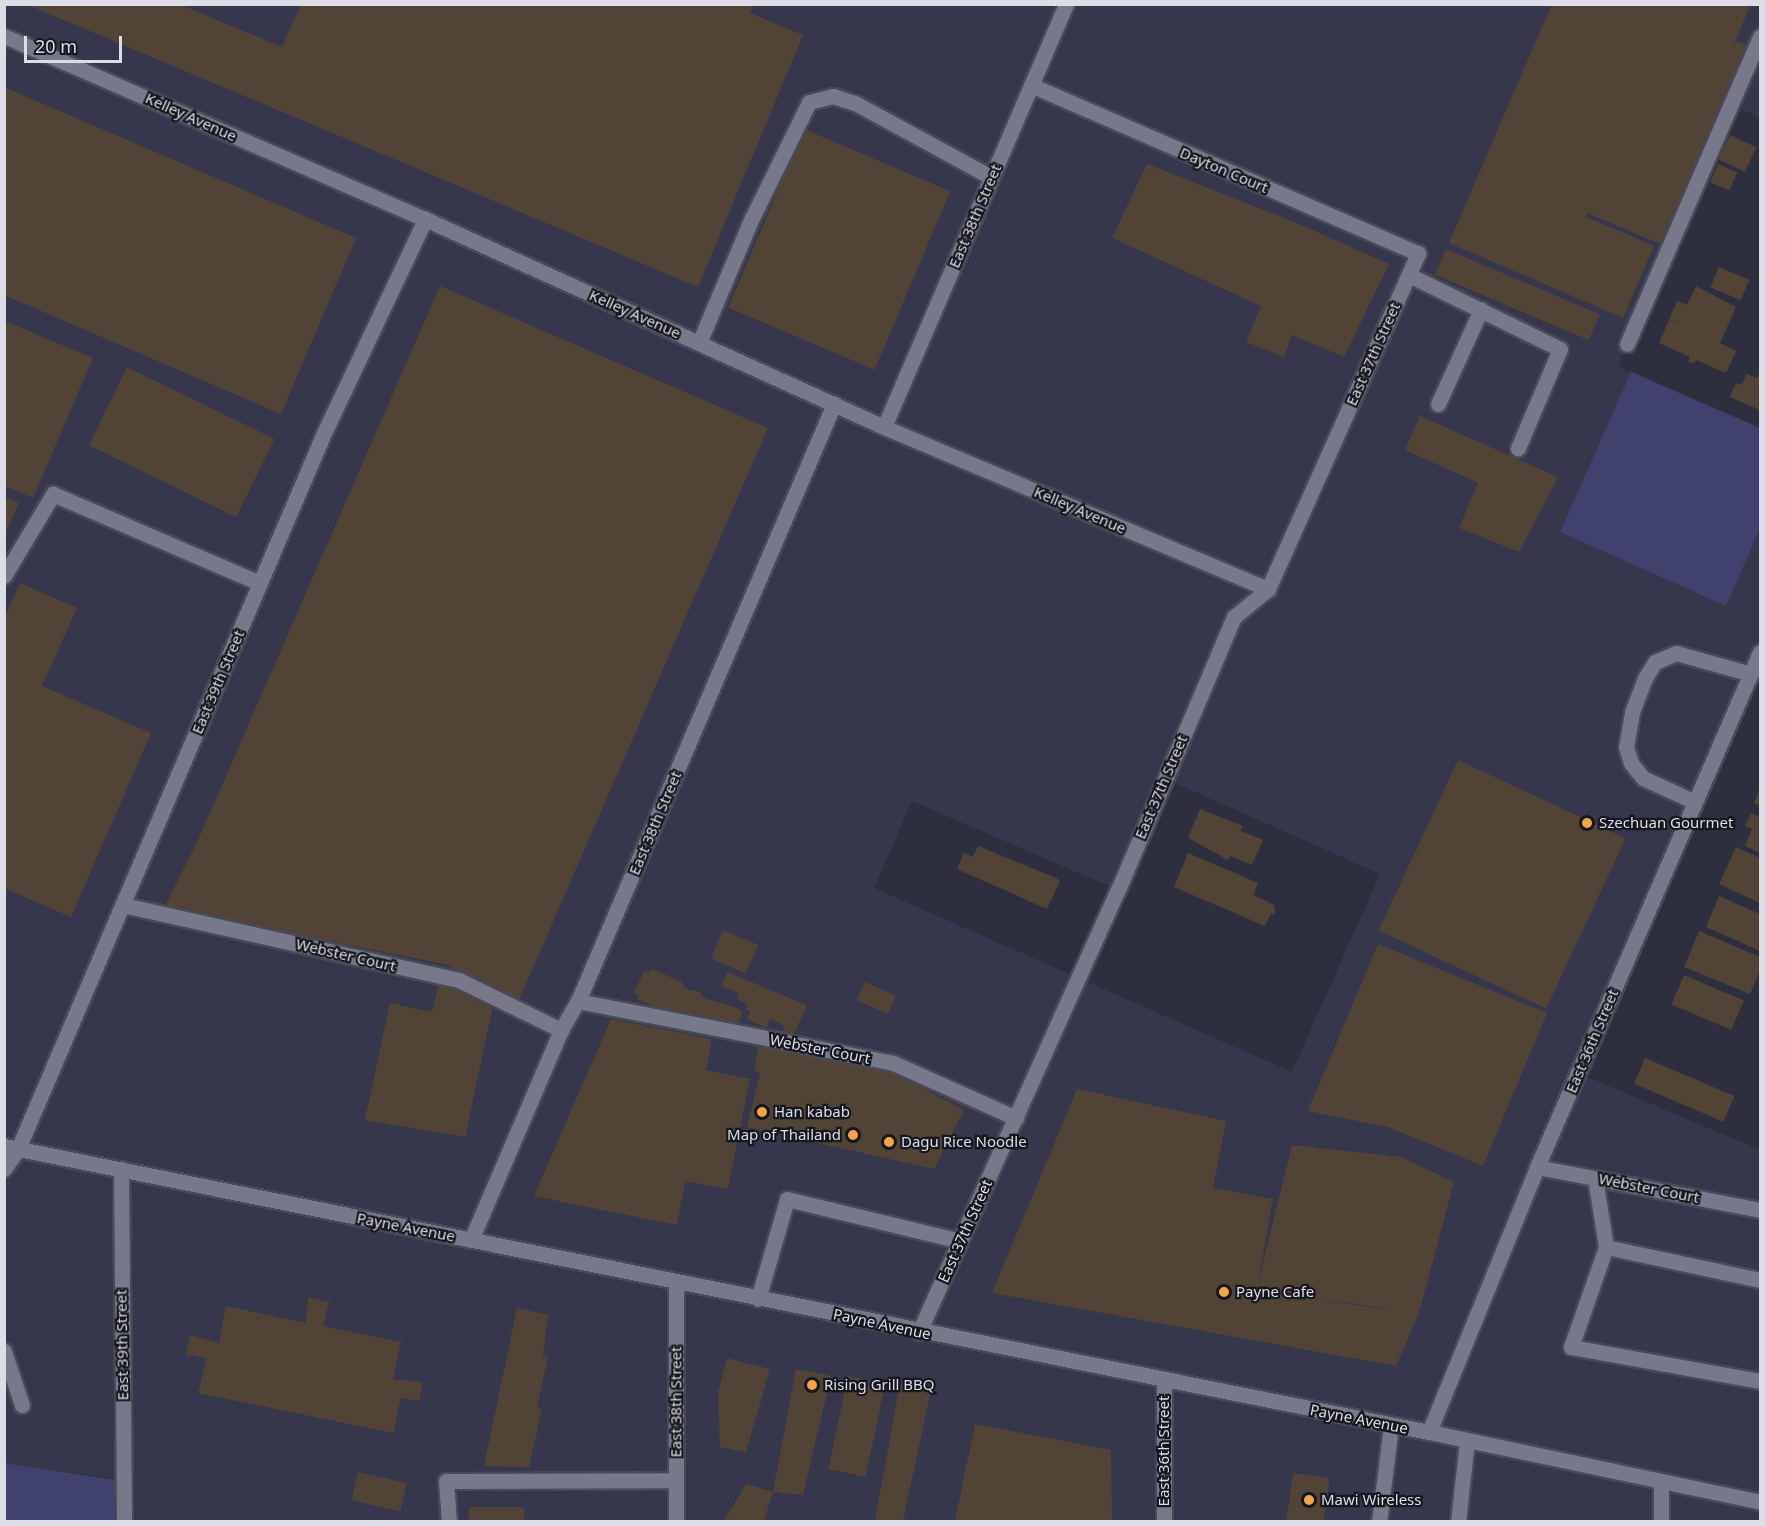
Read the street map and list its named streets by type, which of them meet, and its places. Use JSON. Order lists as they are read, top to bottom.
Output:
{
  "streets": {
    "street": [
      "Kelley Avenue",
      "Dayton Court",
      "East 38th Street",
      "East 37th Street",
      "East 39th Street",
      "Webster Court",
      "East 36th Street",
      "Payne Avenue"
    ]
  },
  "crossings": [
    ["Kelley Avenue", "East 38th Street"],
    ["Kelley Avenue", "East 37th Street"],
    ["Kelley Avenue", "East 39th Street"],
    ["Dayton Court", "East 38th Street"],
    ["Dayton Court", "East 37th Street"],
    ["East 38th Street", "Webster Court"],
    ["East 38th Street", "Payne Avenue"],
    ["East 37th Street", "Webster Court"],
    ["East 37th Street", "Payne Avenue"],
    ["East 39th Street", "Webster Court"],
    ["East 39th Street", "Payne Avenue"],
    ["Webster Court", "East 36th Street"],
    ["East 36th Street", "Payne Avenue"]
  ],
  "places": [
    "Szechuan Gourmet",
    "Han kabab",
    "Map of Thailand",
    "Dagu Rice Noodle",
    "Payne Cafe",
    "Rising Grill BBQ",
    "Mawi Wireless"
  ],
  "scale_bar": "20 m"
}
